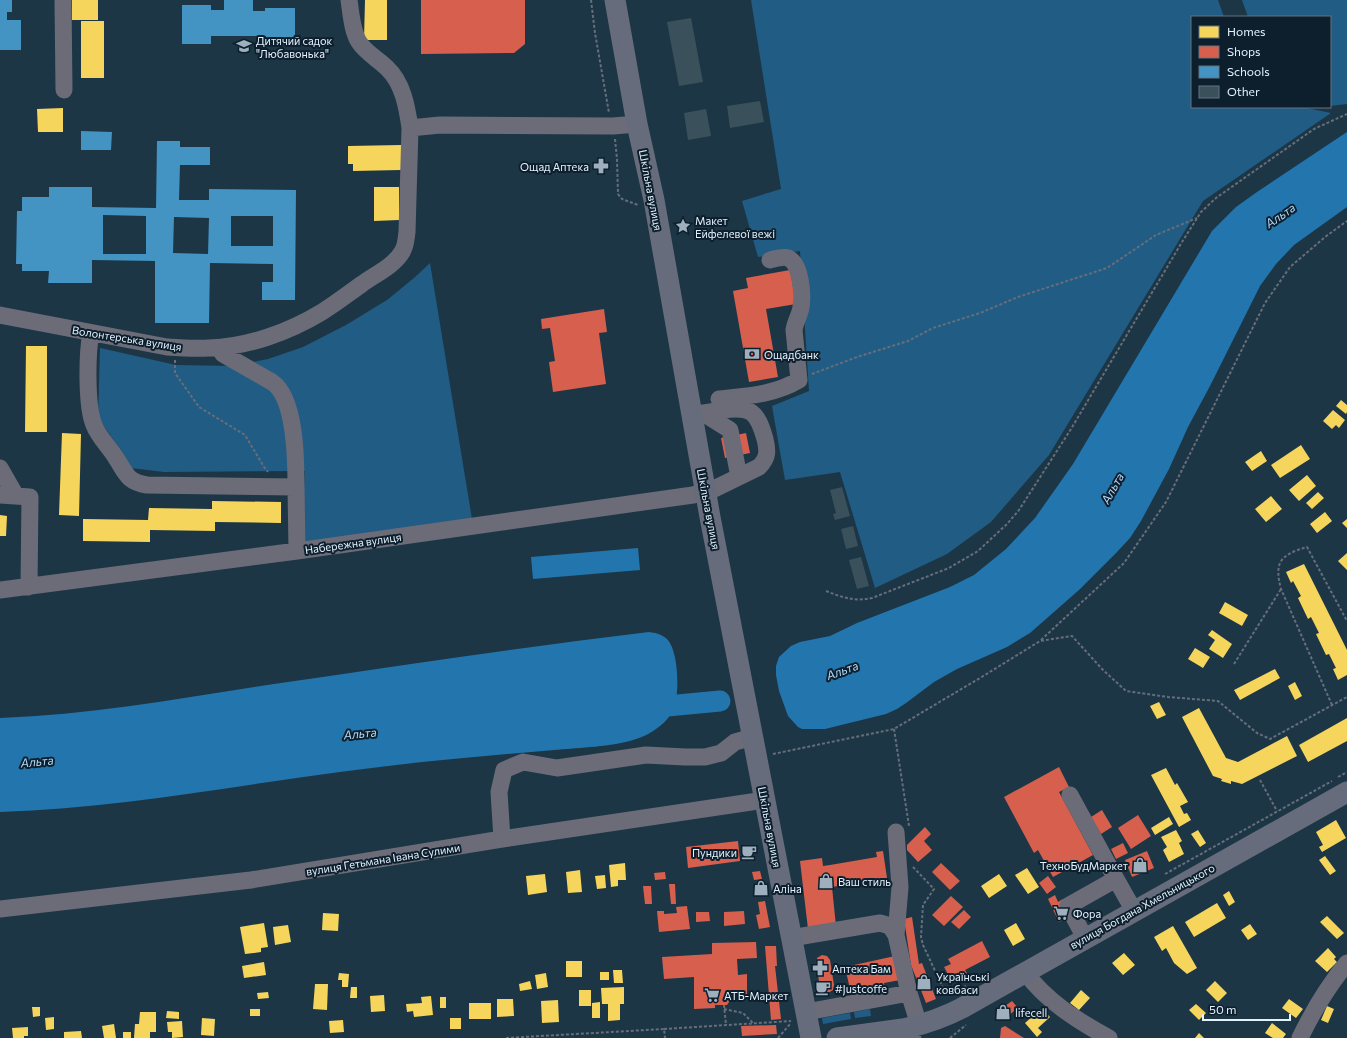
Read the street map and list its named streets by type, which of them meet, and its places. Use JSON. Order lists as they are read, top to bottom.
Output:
{
  "streets": {
    "main road": ["Шкільна вулиця", "вулиця Богдана Хмельницького"],
    "street": ["Волонтерська вулиця", "Набережна вулиця", "вулиця Гетьмана Івана Сулими"]
  },
  "crossings": [
    ["Шкільна вулиця", "Набережна вулиця"],
    ["Шкільна вулиця", "вулиця Гетьмана Івана Сулими"]
  ],
  "water": ["Альта"],
  "places": {
    "school or university": ["Дитячий садок \"Любавонька\""],
    "pharmacy": ["Ощад Аптека", "Аптека Бам"],
    "place": ["Макет Ейфелевої вежі"],
    "bank": ["Ощадбанк"],
    "cafe": ["Пундики", "#Justcoffe"],
    "shop": [
      "ТехноБудМаркет",
      "Ваш стиль",
      "Аліна",
      "Українські ковбаси",
      "lifecell"
    ],
    "supermarket": ["Фора", "АТБ-Маркет"]
  },
  "legend": [
    "Homes",
    "Shops",
    "Schools",
    "Other"
  ],
  "scale_bar": "50 m"
}
